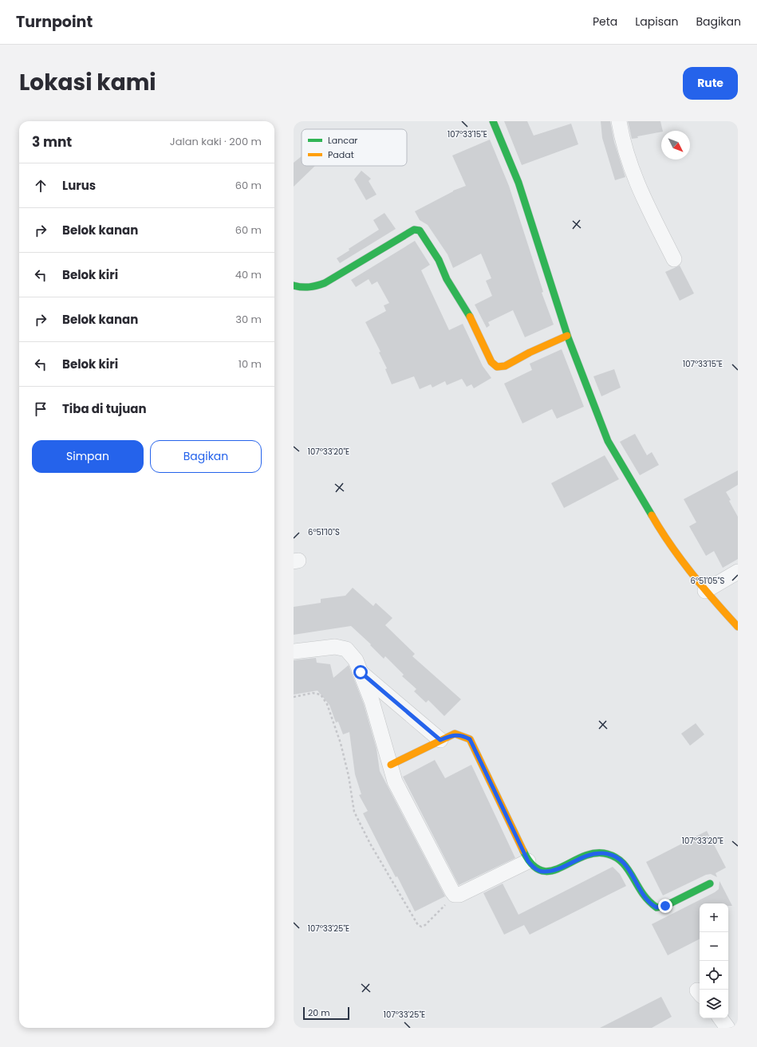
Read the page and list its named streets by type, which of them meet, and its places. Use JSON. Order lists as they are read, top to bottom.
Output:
{
  "legend": ["Lancar", "Padat"],
  "scale_bar": "20 m",
  "north": "bottom right",
  "page": {
    "header": "Turnpoint",
    "nav": ["Peta", "Lapisan", "Bagikan"],
    "title": "Lokasi kami",
    "buttons": [
      "Rute",
      ["Simpan", "Bagikan"]
    ],
    "heading": ["3 mnt", "Jalan kaki · 200 m"],
    "list": [
      ["Lurus", "60 m"],
      ["Belok kanan", "60 m"],
      ["Belok kiri", "40 m"],
      ["Belok kanan", "30 m"],
      ["Belok kiri", "10 m"],
      "Tiba di tujuan"
    ],
    "map_buttons": ["+", "−"],
    "scale": "20 m"
  },
  "coordinates": [
    "107°33'15\"E",
    "107°33'20\"E",
    "6°51'10\"S",
    "6°51'05\"S",
    "107°33'25\"E"
  ]
}
